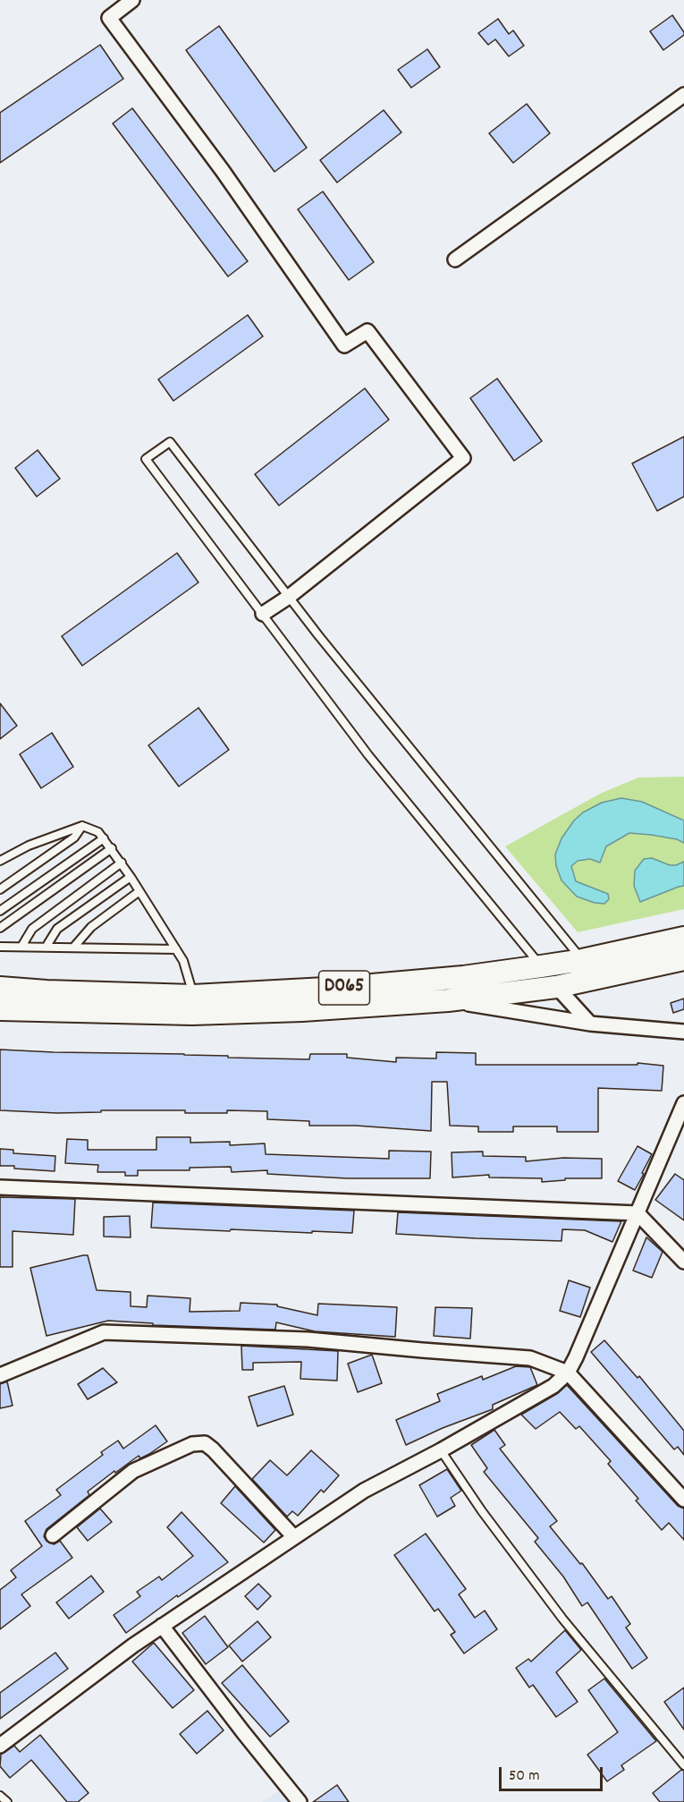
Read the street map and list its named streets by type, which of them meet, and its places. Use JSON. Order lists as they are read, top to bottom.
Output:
{
  "streets": {
    "main road": ["D065"]
  },
  "scale_bar": "50 m"
}
